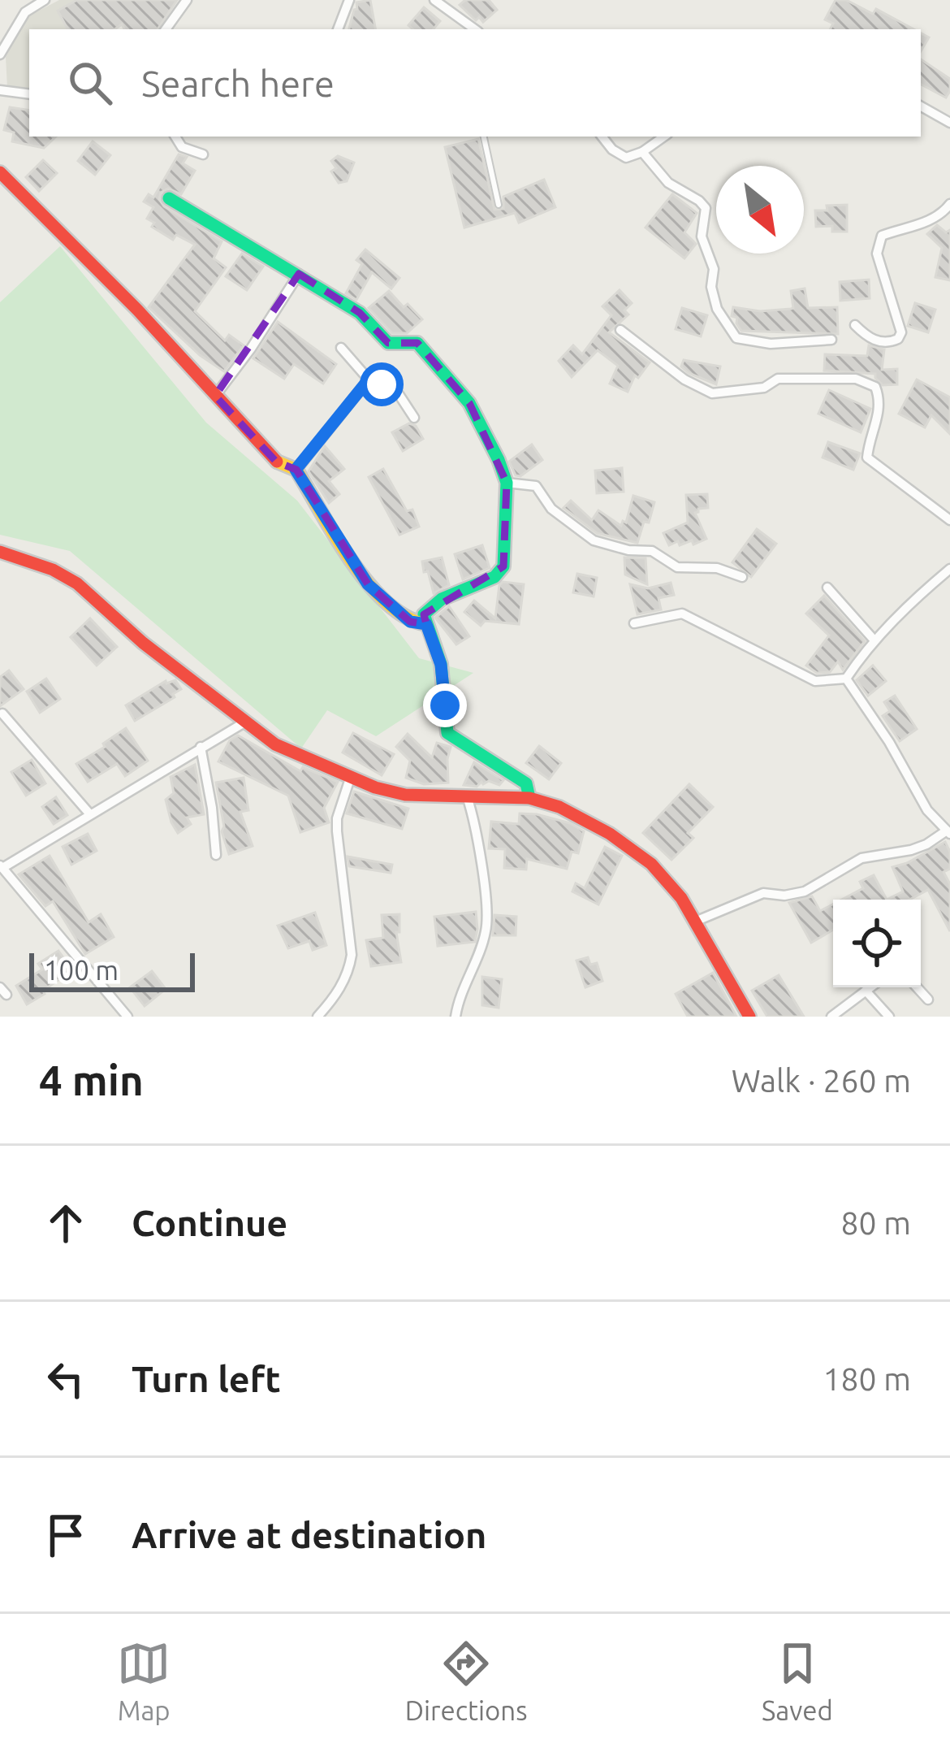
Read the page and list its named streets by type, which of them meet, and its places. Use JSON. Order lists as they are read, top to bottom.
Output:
{
  "scale_bar": "100 m",
  "north": "bottom right",
  "page": {
    "search": "Search here",
    "scale": "100 m",
    "heading": ["4 min", "Walk · 260 m"],
    "list": [
      ["Continue", "80 m"],
      ["Turn left", "180 m"],
      "Arrive at destination"
    ],
    "nav": ["Map", "Directions", "Saved"]
  }
}
